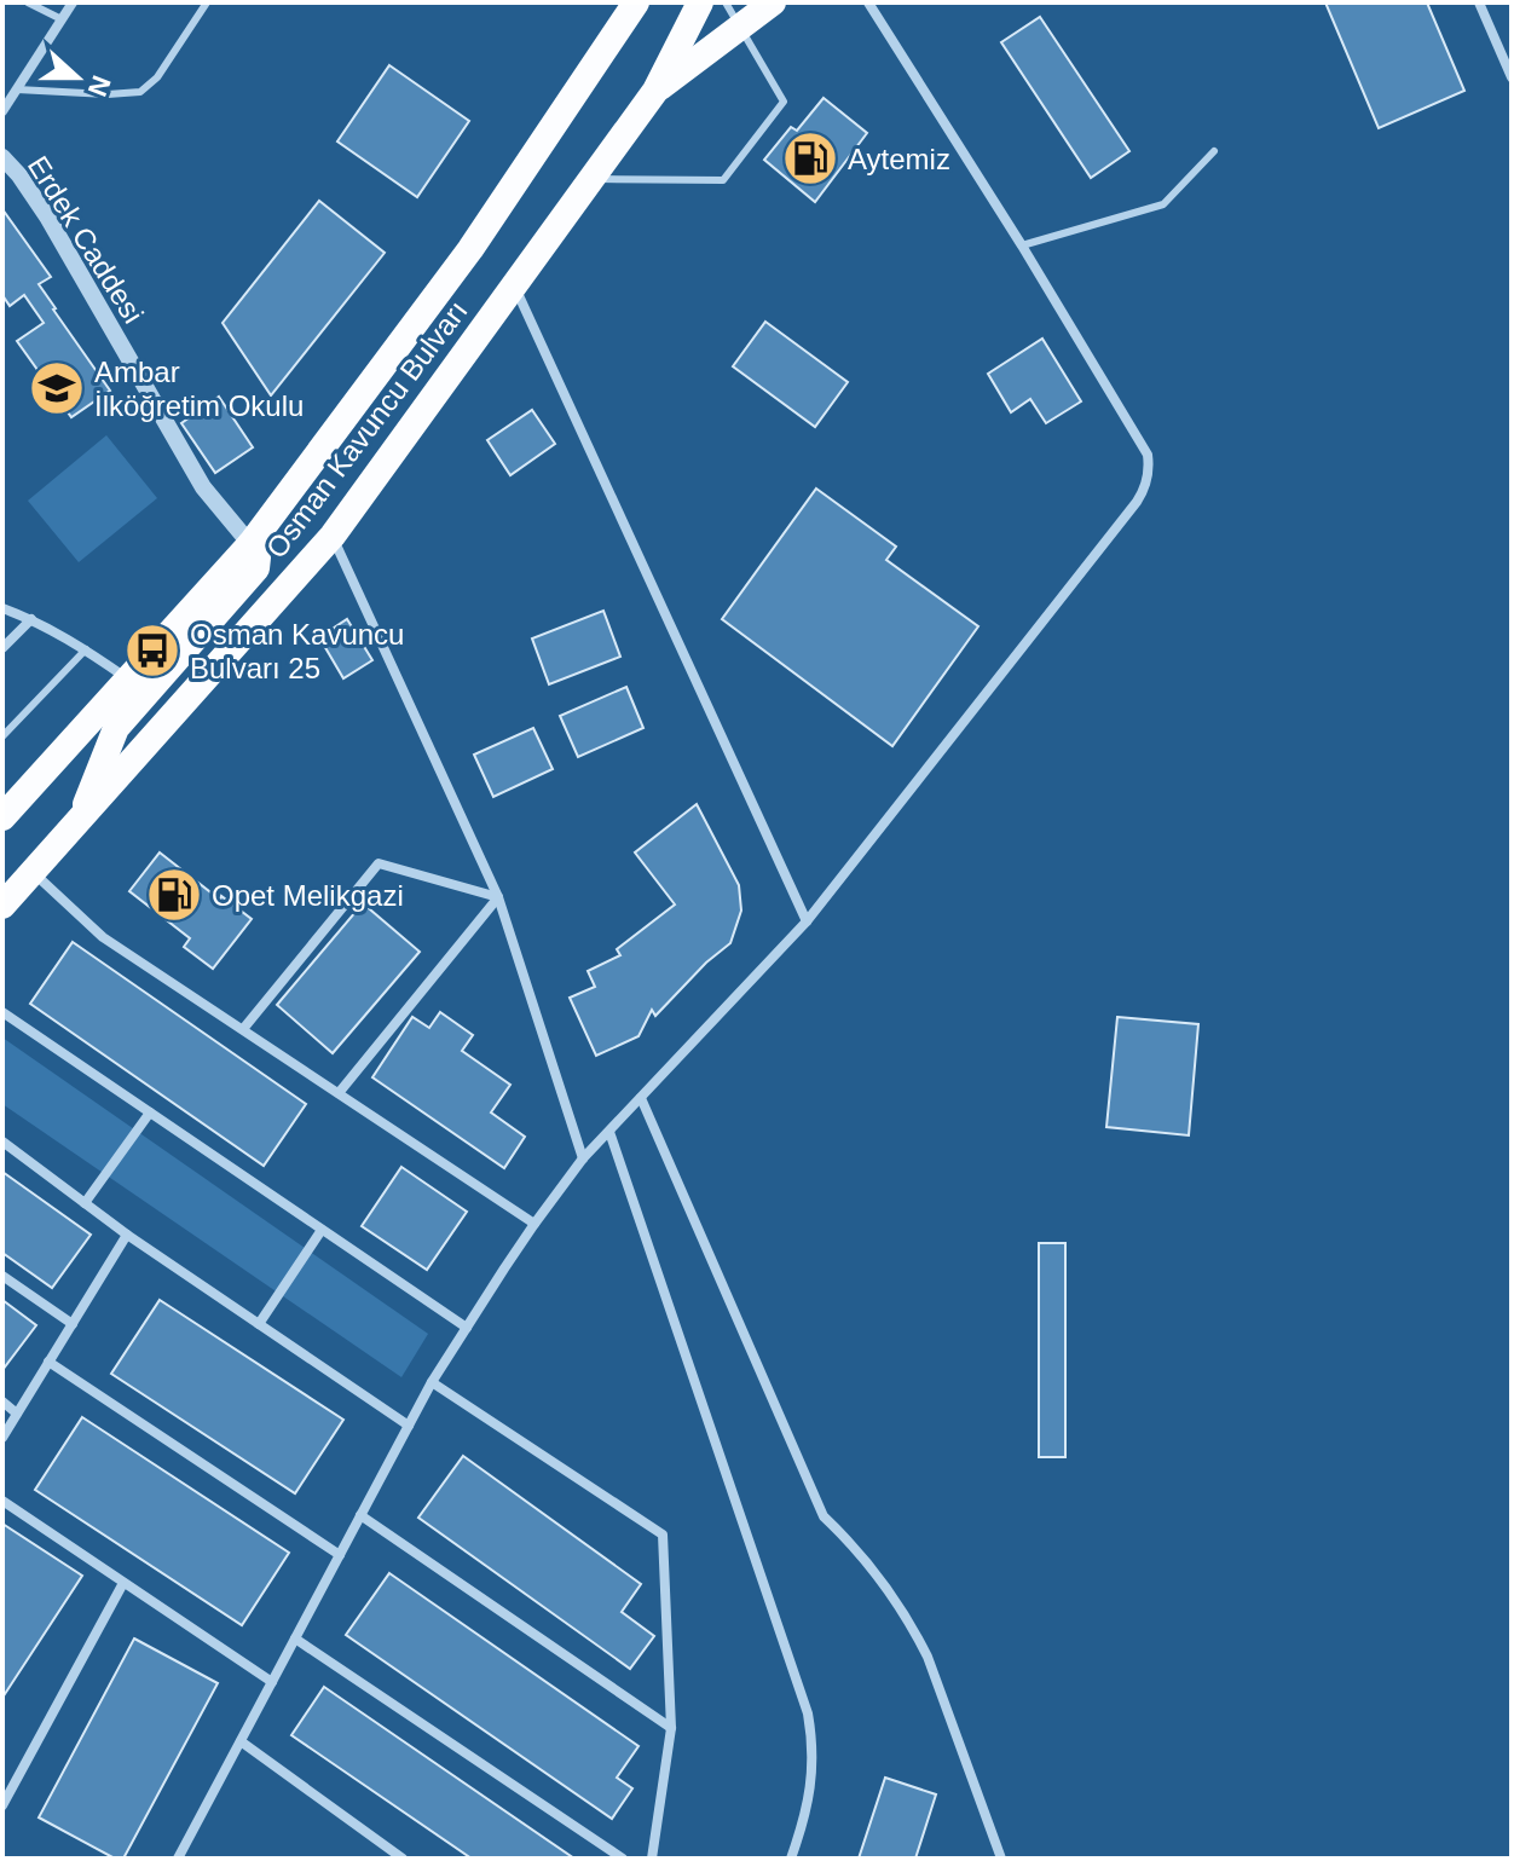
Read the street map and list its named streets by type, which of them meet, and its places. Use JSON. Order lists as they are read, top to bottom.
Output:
{
  "streets": {
    "highway": ["Osman Kavuncu Bulvarı"],
    "street": ["Erdek Caddesi"]
  },
  "crossings": [
    ["Erdek Caddesi", "Osman Kavuncu Bulvarı"]
  ],
  "places": {
    "fuel station": ["Aytemiz", "Opet Melikgazi"],
    "school or university": ["Ambar İlköğretim Okulu"],
    "bus stop": ["Osman Kavuncu Bulvarı 25"]
  },
  "north": "right"
}
